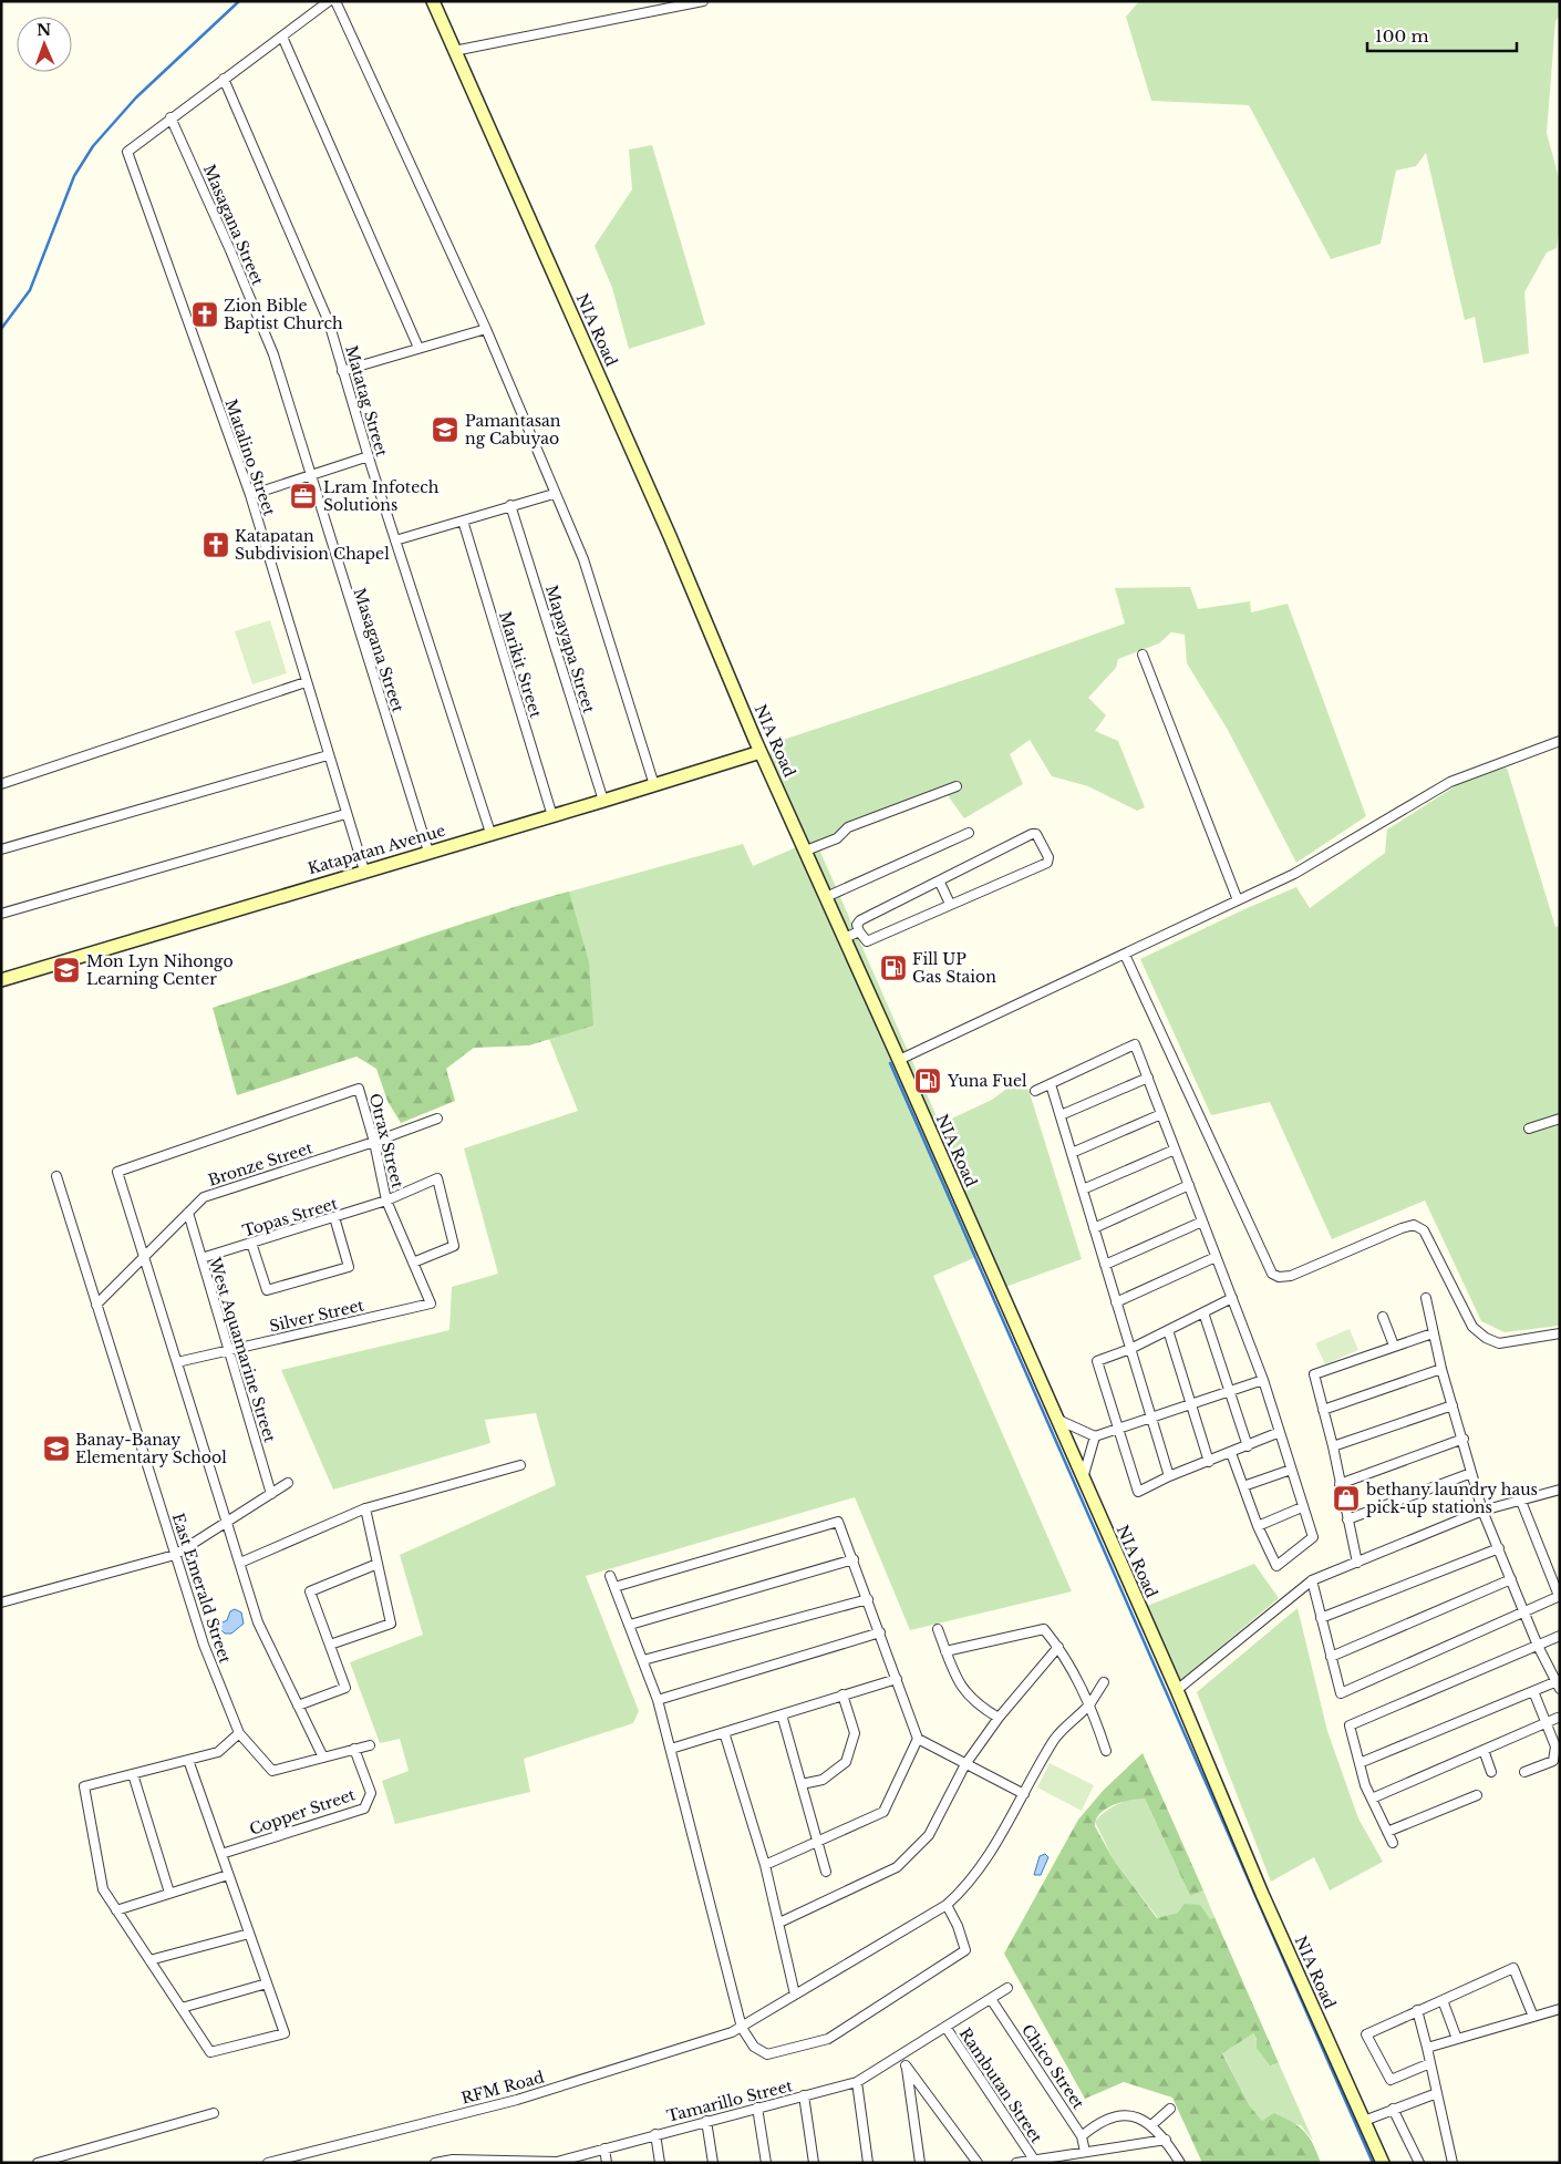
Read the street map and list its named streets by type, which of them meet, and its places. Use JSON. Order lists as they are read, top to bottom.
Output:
{
  "streets": {
    "street": [
      "Masagana Street",
      "NIA Road",
      "Matatag Street",
      "Matalino Street",
      "Mapayapa Street",
      "Marikit Street",
      "Katapatan Avenue",
      "Otrax Street",
      "Bronze Street",
      "Topas Street",
      "Silver Street",
      "West Aquamarine Street",
      "East Emerald Street",
      "Copper Street",
      "Chico Street",
      "Rambutan Street",
      "RFM Road",
      "Tamarillo Street"
    ]
  },
  "crossings": [
    ["Masagana Street", "Matalino Street"],
    ["Masagana Street", "Katapatan Avenue"],
    ["NIA Road", "Katapatan Avenue"],
    ["Matatag Street", "Katapatan Avenue"],
    ["Matalino Street", "Katapatan Avenue"],
    ["Mapayapa Street", "Katapatan Avenue"],
    ["Marikit Street", "Katapatan Avenue"],
    ["Otrax Street", "Bronze Street"],
    ["Otrax Street", "Topas Street"],
    ["Otrax Street", "Silver Street"],
    ["Bronze Street", "West Aquamarine Street"],
    ["Bronze Street", "East Emerald Street"],
    ["Topas Street", "West Aquamarine Street"],
    ["Silver Street", "West Aquamarine Street"],
    ["East Emerald Street", "Copper Street"],
    ["Chico Street", "Tamarillo Street"],
    ["Rambutan Street", "Tamarillo Street"]
  ],
  "places": {
    "church": ["Zion Bible Baptist Church", "Katapatan Subdivision Chapel"],
    "school or university": ["Pamantasan ng Cabuyao", "Mon Lyn Nihongo Learning Center", "Banay-Banay Elementary School"],
    "office": ["Lram Infotech Solutions"],
    "fuel station": ["Fill UP Gas Staion", "Yuna Fuel"],
    "shop": ["bethany laundry haus pick-up stations"]
  },
  "scale_bar": "100 m",
  "north": "top"
}
